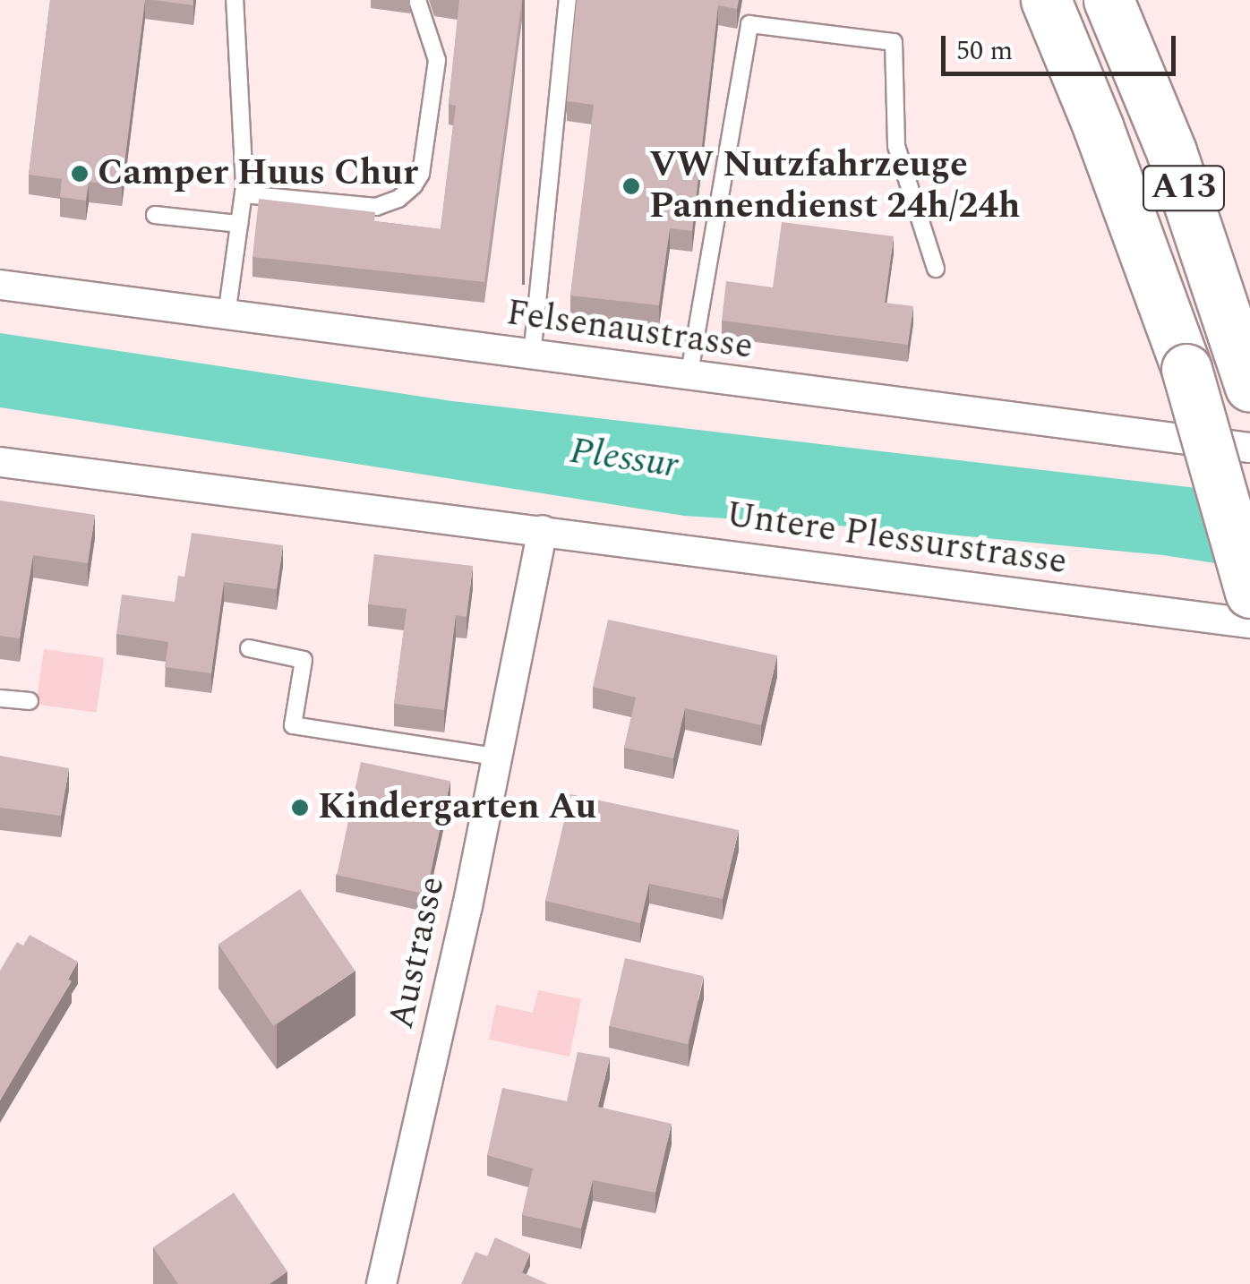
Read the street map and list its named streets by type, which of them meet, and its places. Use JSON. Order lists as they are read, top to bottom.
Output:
{
  "streets": {
    "highway": ["A13"],
    "street": ["Felsenaustrasse", "Untere Plessurstrasse", "Austrasse"]
  },
  "crossings": [
    ["Untere Plessurstrasse", "Austrasse"]
  ],
  "water": ["Plessur"],
  "places": ["Camper Huus Chur", "VW Nutzfahrzeuge Pannendienst 24h/24h", "Kindergarten Au"],
  "scale_bar": "50 m"
}
